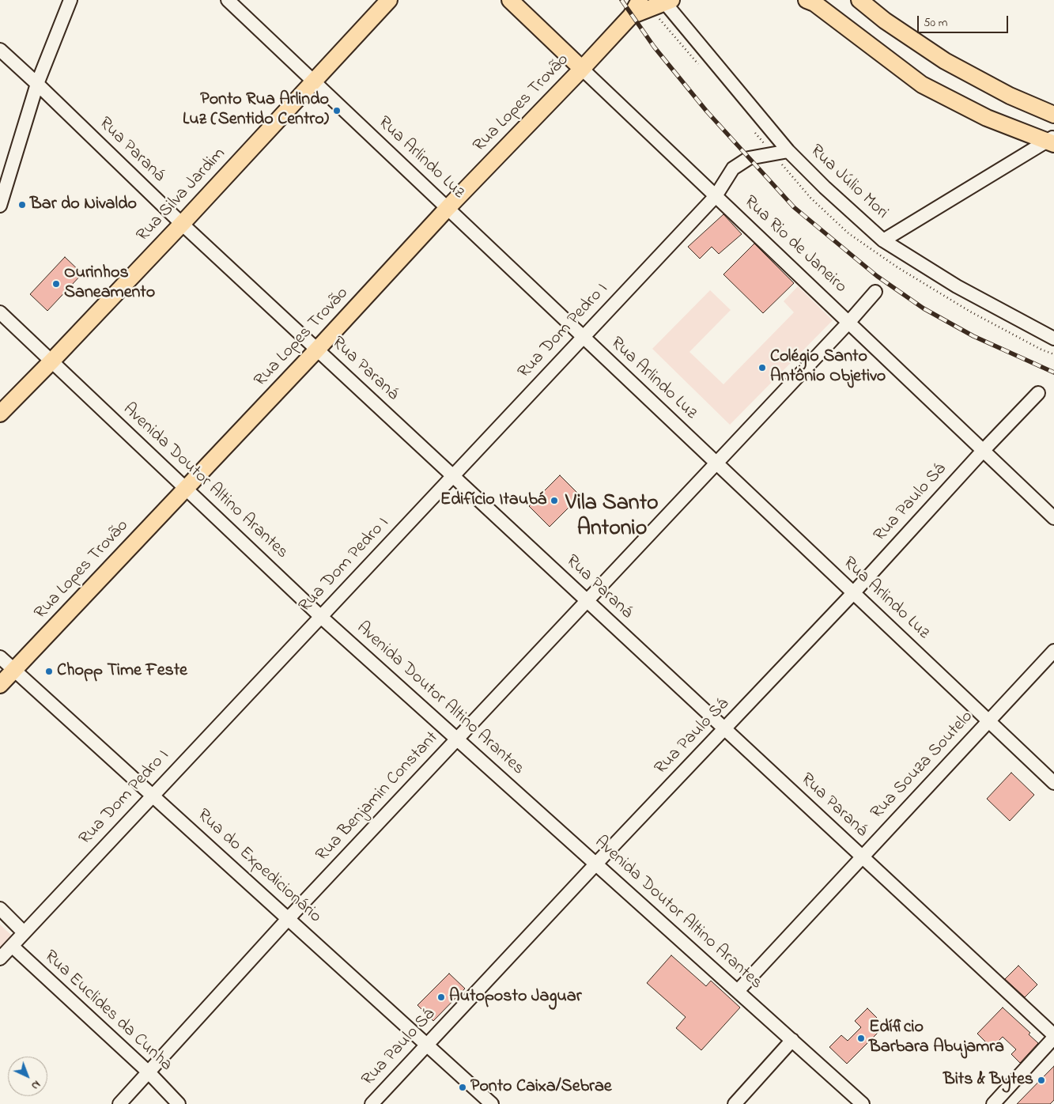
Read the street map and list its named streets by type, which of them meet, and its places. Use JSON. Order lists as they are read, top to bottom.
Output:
{
  "streets": {
    "main road": ["Rua Lopes Trovão", "Rua Silva Jardim", "Rua Rio de Janeiro"],
    "street": [
      "Rua Paraná",
      "Rua Arlindo Luz",
      "Rua Júlio Mori",
      "Rua Dom Pedro I",
      "Avenida Doutor Altino Arantes",
      "Rua Paulo Sá",
      "Rua Souza Soutelo",
      "Rua Benjamin Constant",
      "Rua do Expedicionário",
      "Rua Euclides da Cunha"
    ]
  },
  "crossings": [
    ["Rua Lopes Trovão", "Rua Paraná"],
    ["Rua Lopes Trovão", "Rua Arlindo Luz"],
    ["Rua Lopes Trovão", "Rua Rio de Janeiro"],
    ["Rua Lopes Trovão", "Avenida Doutor Altino Arantes"],
    ["Rua Lopes Trovão", "Rua do Expedicionário"],
    ["Rua Paraná", "Rua Silva Jardim"],
    ["Rua Paraná", "Rua Dom Pedro I"],
    ["Rua Paraná", "Rua Paulo Sá"],
    ["Rua Paraná", "Rua Souza Soutelo"],
    ["Rua Paraná", "Rua Benjamin Constant"],
    ["Rua Arlindo Luz", "Rua Silva Jardim"],
    ["Rua Arlindo Luz", "Rua Dom Pedro I"],
    ["Rua Arlindo Luz", "Rua Paulo Sá"],
    ["Rua Arlindo Luz", "Rua Souza Soutelo"],
    ["Rua Arlindo Luz", "Rua Benjamin Constant"],
    ["Rua Júlio Mori", "Rua Dom Pedro I"],
    ["Rua Silva Jardim", "Avenida Doutor Altino Arantes"],
    ["Rua Rio de Janeiro", "Rua Dom Pedro I"],
    ["Rua Rio de Janeiro", "Rua Paulo Sá"],
    ["Rua Rio de Janeiro", "Rua Benjamin Constant"],
    ["Rua Dom Pedro I", "Avenida Doutor Altino Arantes"],
    ["Rua Dom Pedro I", "Rua do Expedicionário"],
    ["Rua Dom Pedro I", "Rua Euclides da Cunha"],
    ["Avenida Doutor Altino Arantes", "Rua Paulo Sá"],
    ["Avenida Doutor Altino Arantes", "Rua Souza Soutelo"],
    ["Avenida Doutor Altino Arantes", "Rua Benjamin Constant"],
    ["Rua Paulo Sá", "Rua do Expedicionário"],
    ["Rua Benjamin Constant", "Rua do Expedicionário"],
    ["Rua Benjamin Constant", "Rua Euclides da Cunha"]
  ],
  "districts": ["Vila Santo Antonio"],
  "places": [
    "Ponto Rua Arlindo Luz (Sentido Centro)",
    "Bar do Nivaldo",
    "Ourinhos Saneamento",
    "Colégio Santo Antônio Objetivo",
    "Edifício Itaubá",
    "Chopp Time Feste",
    "Autoposto Jaguar",
    "Edíficio Barbara Abujamra",
    "Bits & Bytes",
    "Ponto Caixa/Sebrae"
  ],
  "scale_bar": "50 m",
  "north": "bottom right"
}
